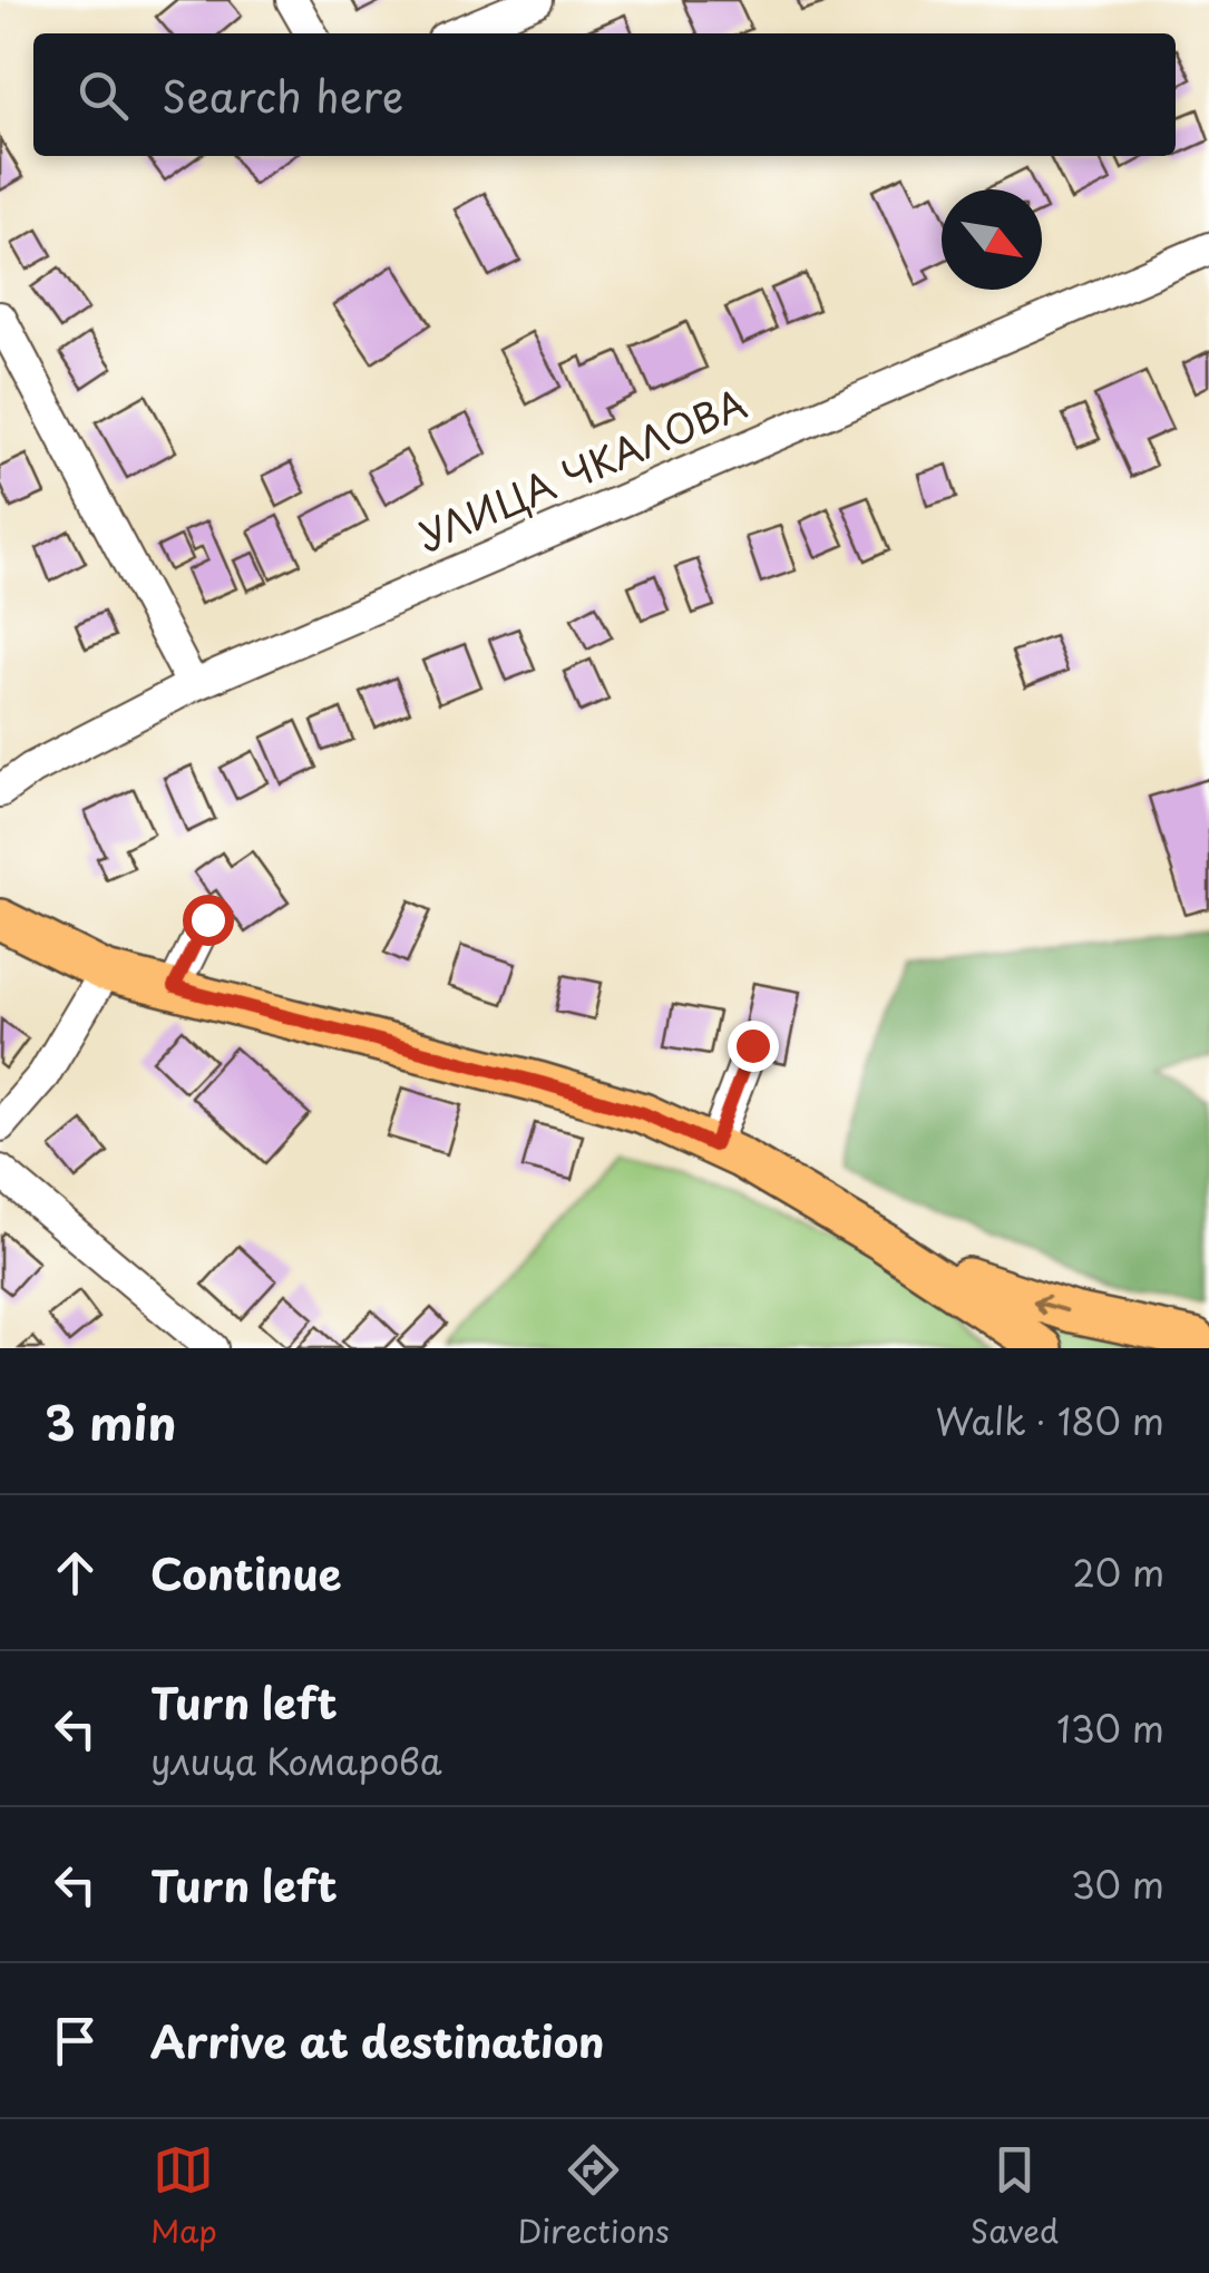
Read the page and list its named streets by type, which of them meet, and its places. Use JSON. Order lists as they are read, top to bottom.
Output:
{
  "streets": {
    "street": ["УЛИЦА ЧКАЛОВА"]
  },
  "north": "bottom right",
  "page": {
    "search": "Search here",
    "heading": ["3 min", "Walk · 180 m"],
    "list": [
      ["Continue", "20 m"],
      ["Turn left", "улица Комарова", "130 m"],
      ["Turn left", "30 m"],
      "Arrive at destination"
    ],
    "nav": ["Map", "Directions", "Saved"]
  }
}
